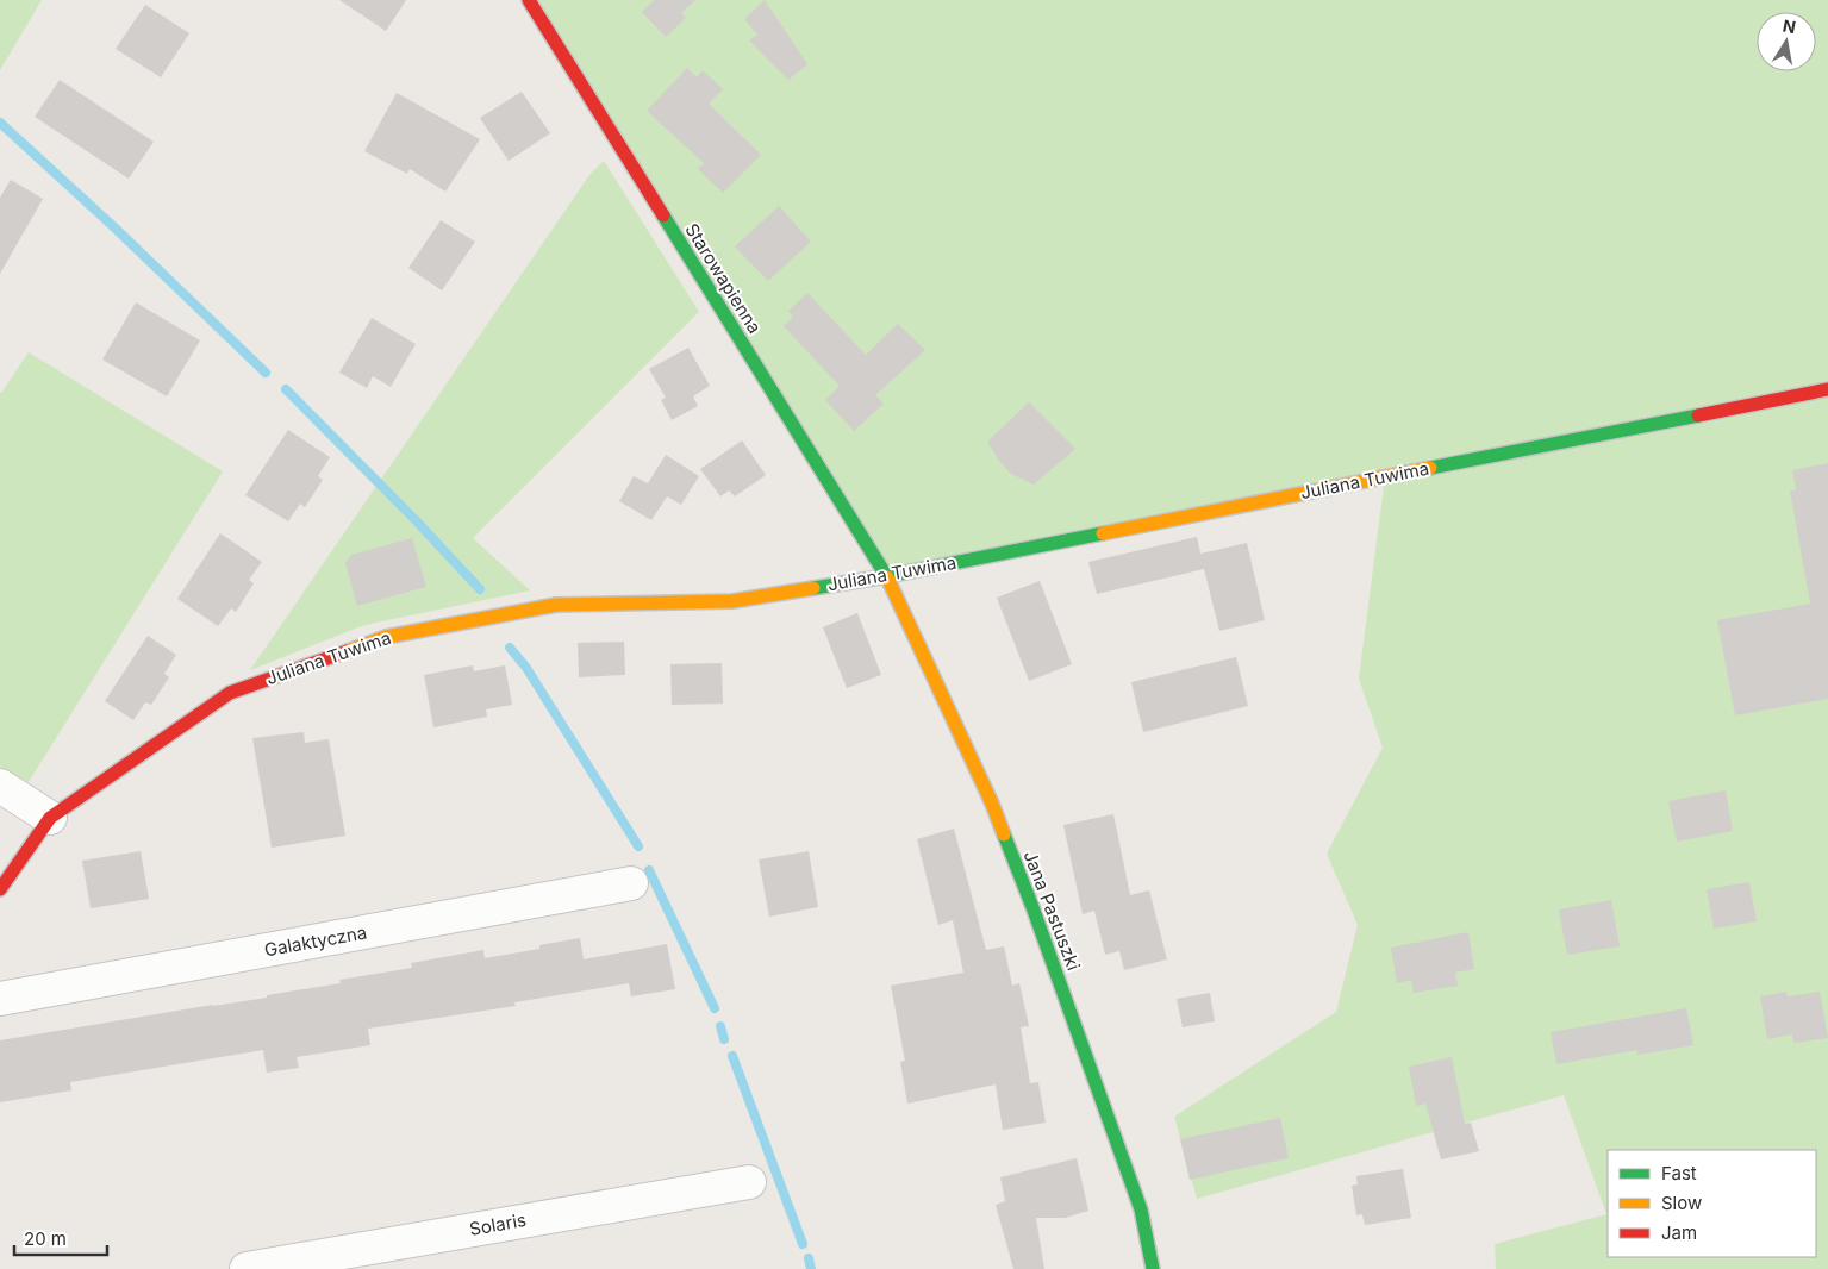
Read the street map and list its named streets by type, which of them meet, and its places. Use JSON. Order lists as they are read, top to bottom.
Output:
{
  "streets": {
    "street": [
      "Starowapienna",
      "Juliana Tuwima",
      "Jana Pastuszki",
      "Galaktyczna",
      "Solaris"
    ]
  },
  "crossings": [
    ["Starowapienna", "Juliana Tuwima"],
    ["Starowapienna", "Jana Pastuszki"],
    ["Juliana Tuwima", "Jana Pastuszki"]
  ],
  "legend": ["Fast", "Slow", "Jam"],
  "scale_bar": "20 m",
  "north": "top"
}
